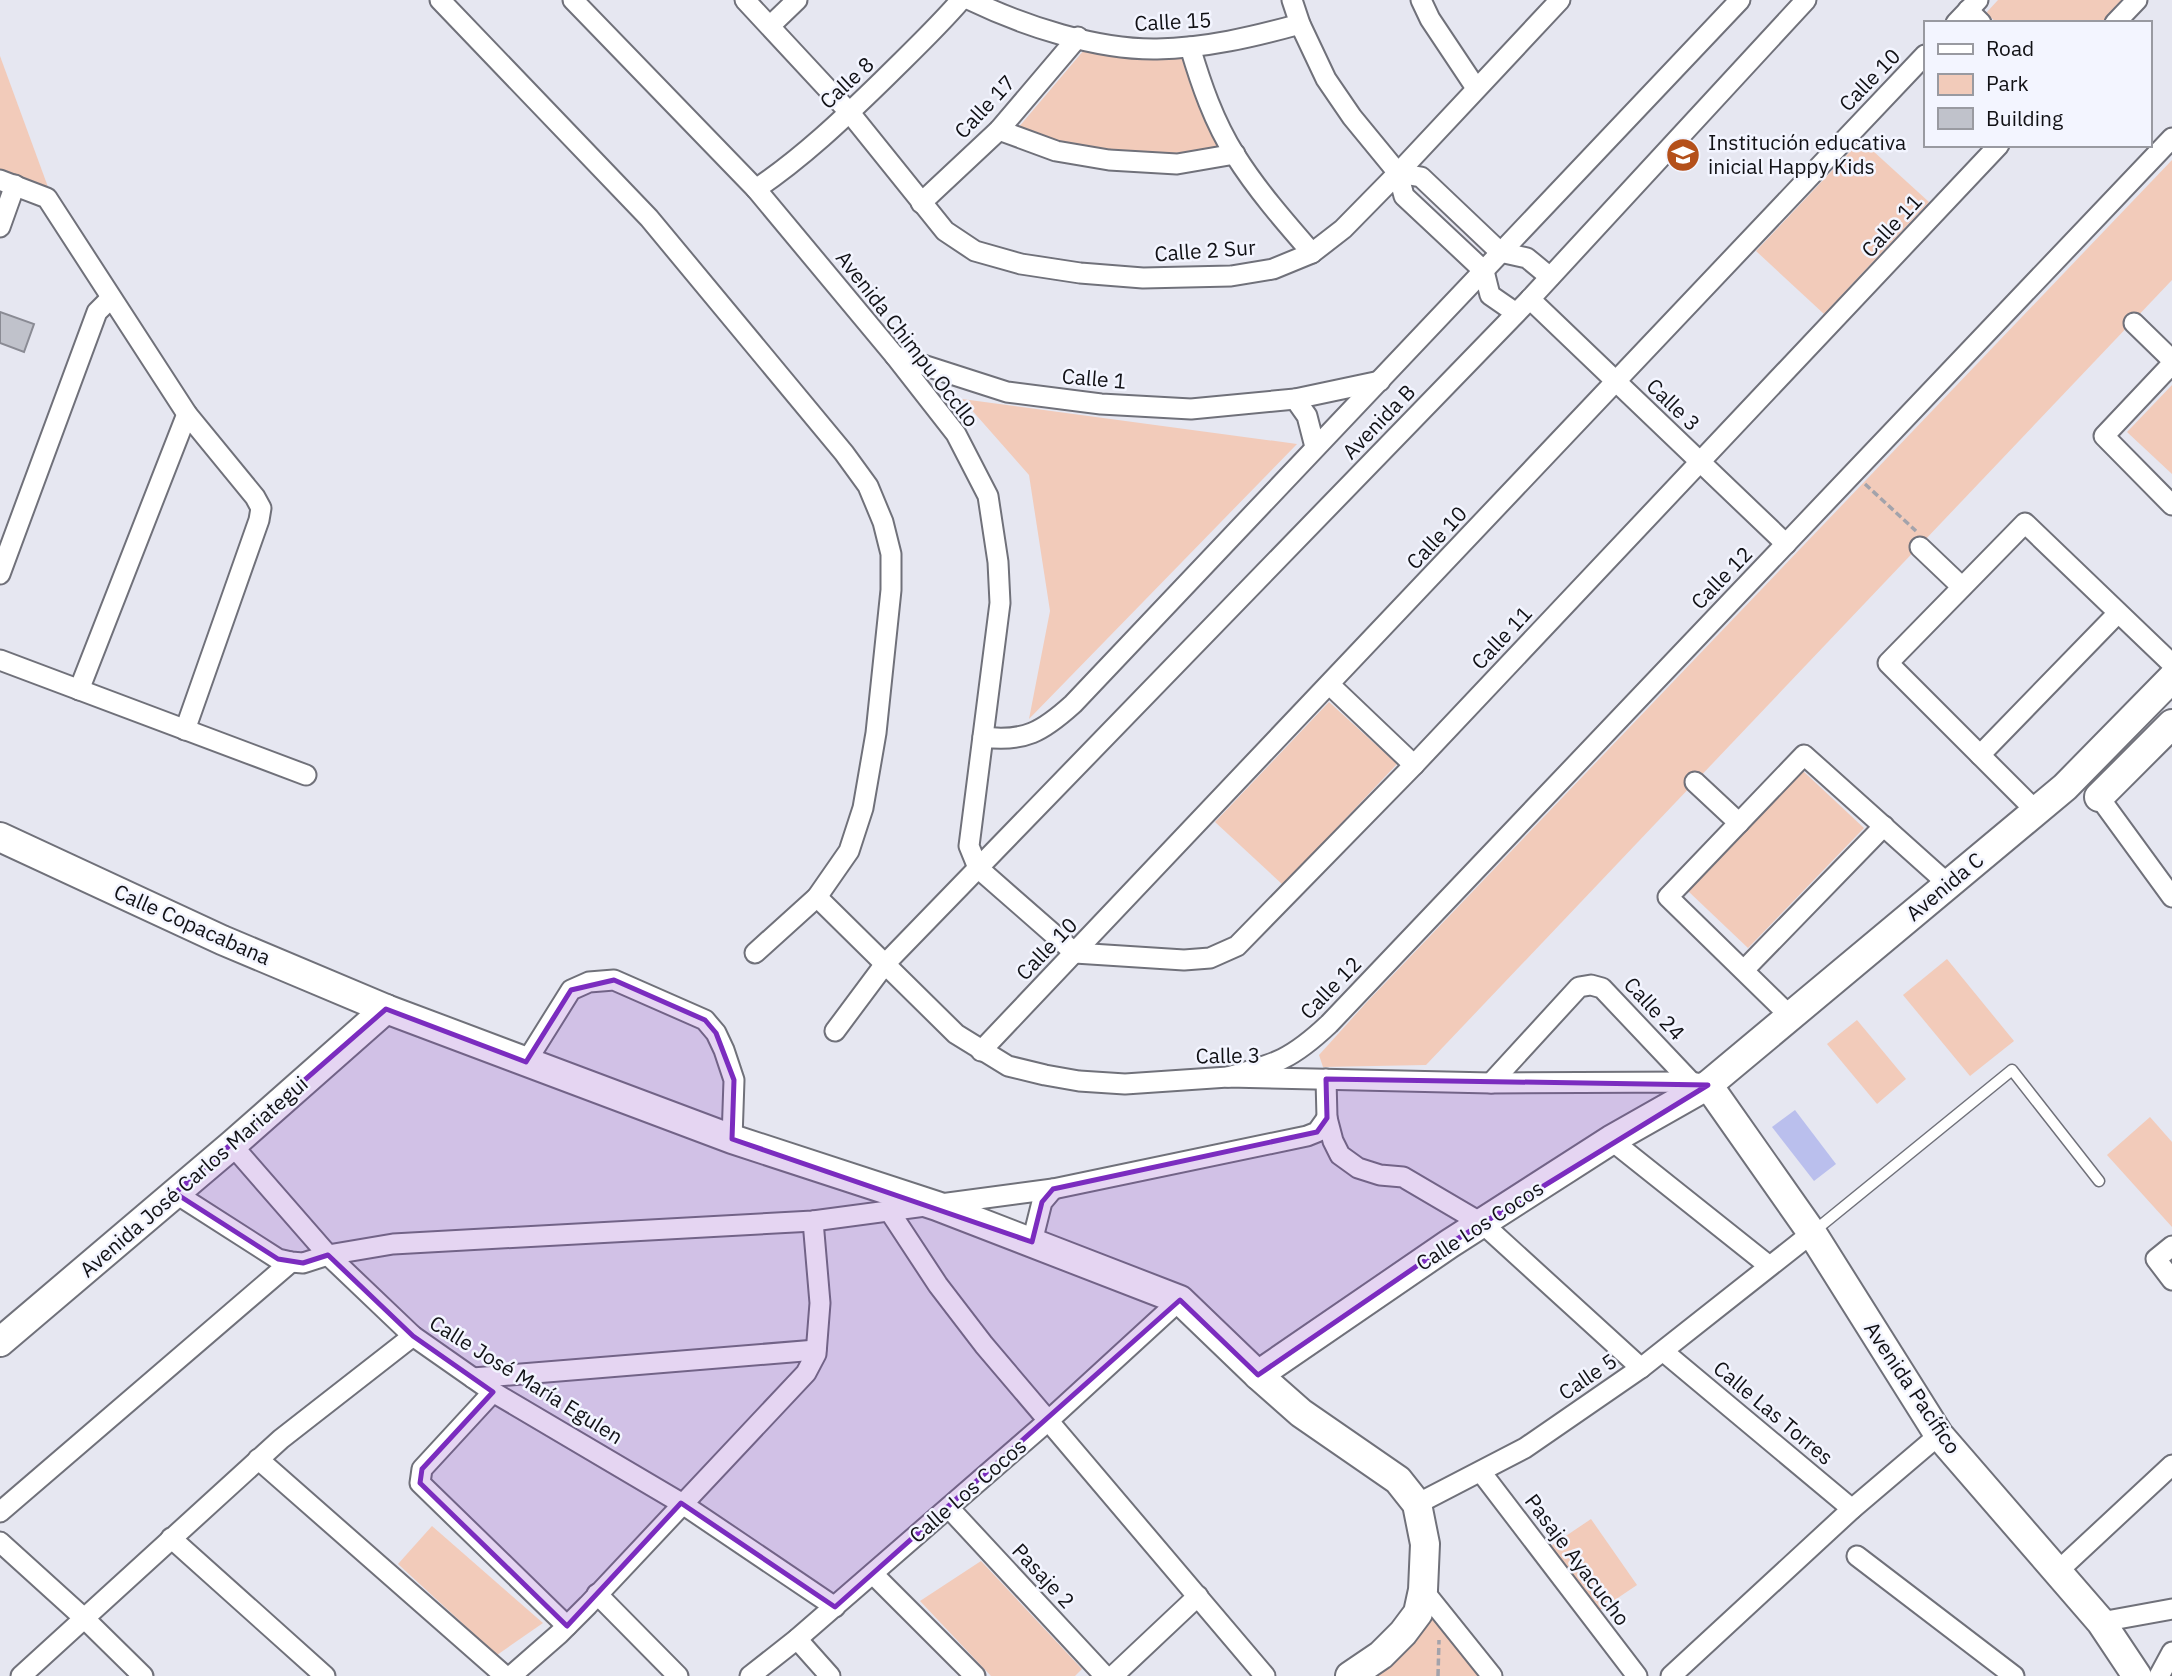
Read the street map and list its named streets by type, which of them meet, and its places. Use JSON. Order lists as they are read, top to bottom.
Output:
{
  "streets": {
    "street": [
      "Calle 15",
      "Calle 10",
      "Calle 8",
      "Calle 17",
      "Calle 11",
      "Calle 2 Sur",
      "Avenida Chimpu Occllo",
      "Calle 1",
      "Calle 3",
      "Avenida B",
      "Calle 12",
      "Avenida C",
      "Calle Copacabana",
      "Calle 24",
      "Avenida José Carlos Mariategui",
      "Calle Los Cocos",
      "Calle 5",
      "Calle José María Egulen",
      "Avenida Pacífico",
      "Calle Las Torres",
      "Pasaje Ayacucho",
      "Pasaje 2"
    ]
  },
  "crossings": [
    ["Calle 15", "Calle 17"],
    ["Calle 15", "Calle 3"],
    ["Calle 10", "Calle 11"],
    ["Calle 10", "Calle 3"],
    ["Calle 8", "Calle 2 Sur"],
    ["Calle 8", "Avenida Chimpu Occllo"],
    ["Calle 17", "Calle 2 Sur"],
    ["Calle 11", "Calle 3"],
    ["Calle 2 Sur", "Calle 3"],
    ["Avenida Chimpu Occllo", "Calle 1"],
    ["Avenida Chimpu Occllo", "Avenida B"],
    ["Calle 1", "Avenida B"],
    ["Calle 3", "Avenida B"],
    ["Calle 3", "Calle 12"],
    ["Calle 3", "Avenida C"],
    ["Calle 3", "Calle 24"],
    ["Calle 3", "Calle Los Cocos"],
    ["Calle 3", "Avenida Pacífico"],
    ["Calle 12", "Calle Los Cocos"],
    ["Calle 12", "Calle 5"],
    ["Avenida C", "Calle 24"],
    ["Avenida C", "Calle Los Cocos"],
    ["Avenida C", "Avenida Pacífico"],
    ["Calle Copacabana", "Avenida José Carlos Mariategui"],
    ["Calle Copacabana", "Calle Los Cocos"],
    ["Calle 24", "Calle Los Cocos"],
    ["Calle 24", "Avenida Pacífico"],
    ["Avenida José Carlos Mariategui", "Calle José María Egulen"],
    ["Calle Los Cocos", "Calle José María Egulen"],
    ["Calle Los Cocos", "Avenida Pacífico"],
    ["Calle Los Cocos", "Pasaje 2"],
    ["Calle 5", "Avenida Pacífico"],
    ["Calle 5", "Calle Las Torres"],
    ["Calle 5", "Pasaje Ayacucho"]
  ],
  "places": {
    "school or university": ["Institución educativa inicial Happy Kids"]
  },
  "legend": ["Road", "Park", "Building"]
}
